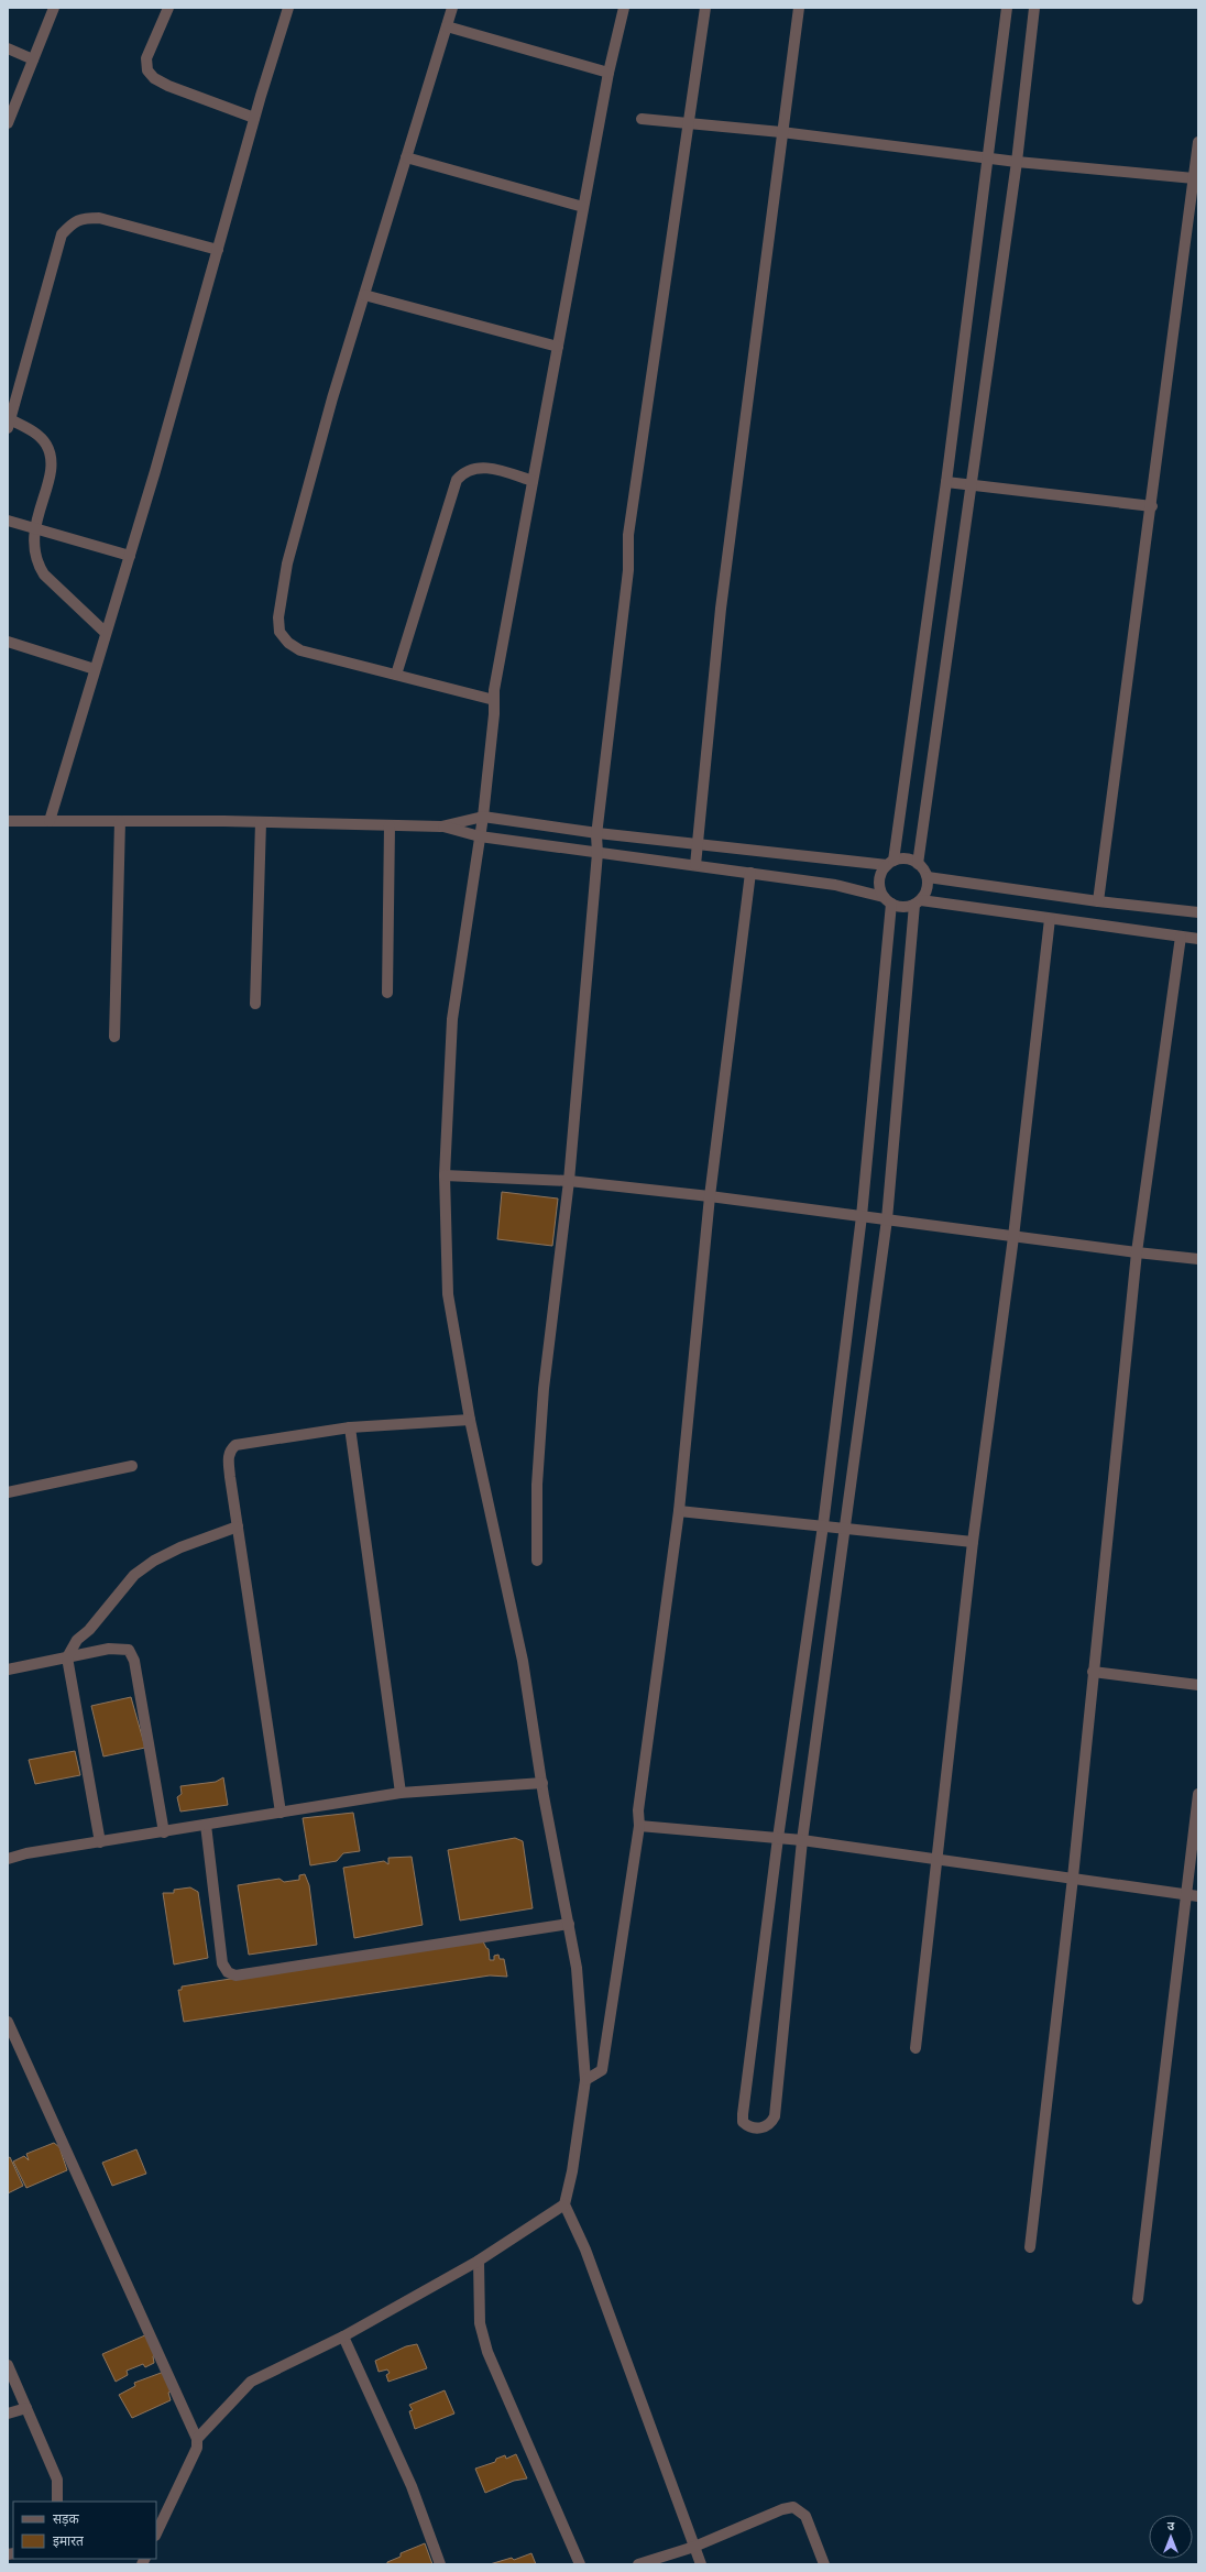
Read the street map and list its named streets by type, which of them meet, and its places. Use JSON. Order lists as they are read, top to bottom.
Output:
{
  "legend": ["सड़क", "इमारत"],
  "north": "top"
}
